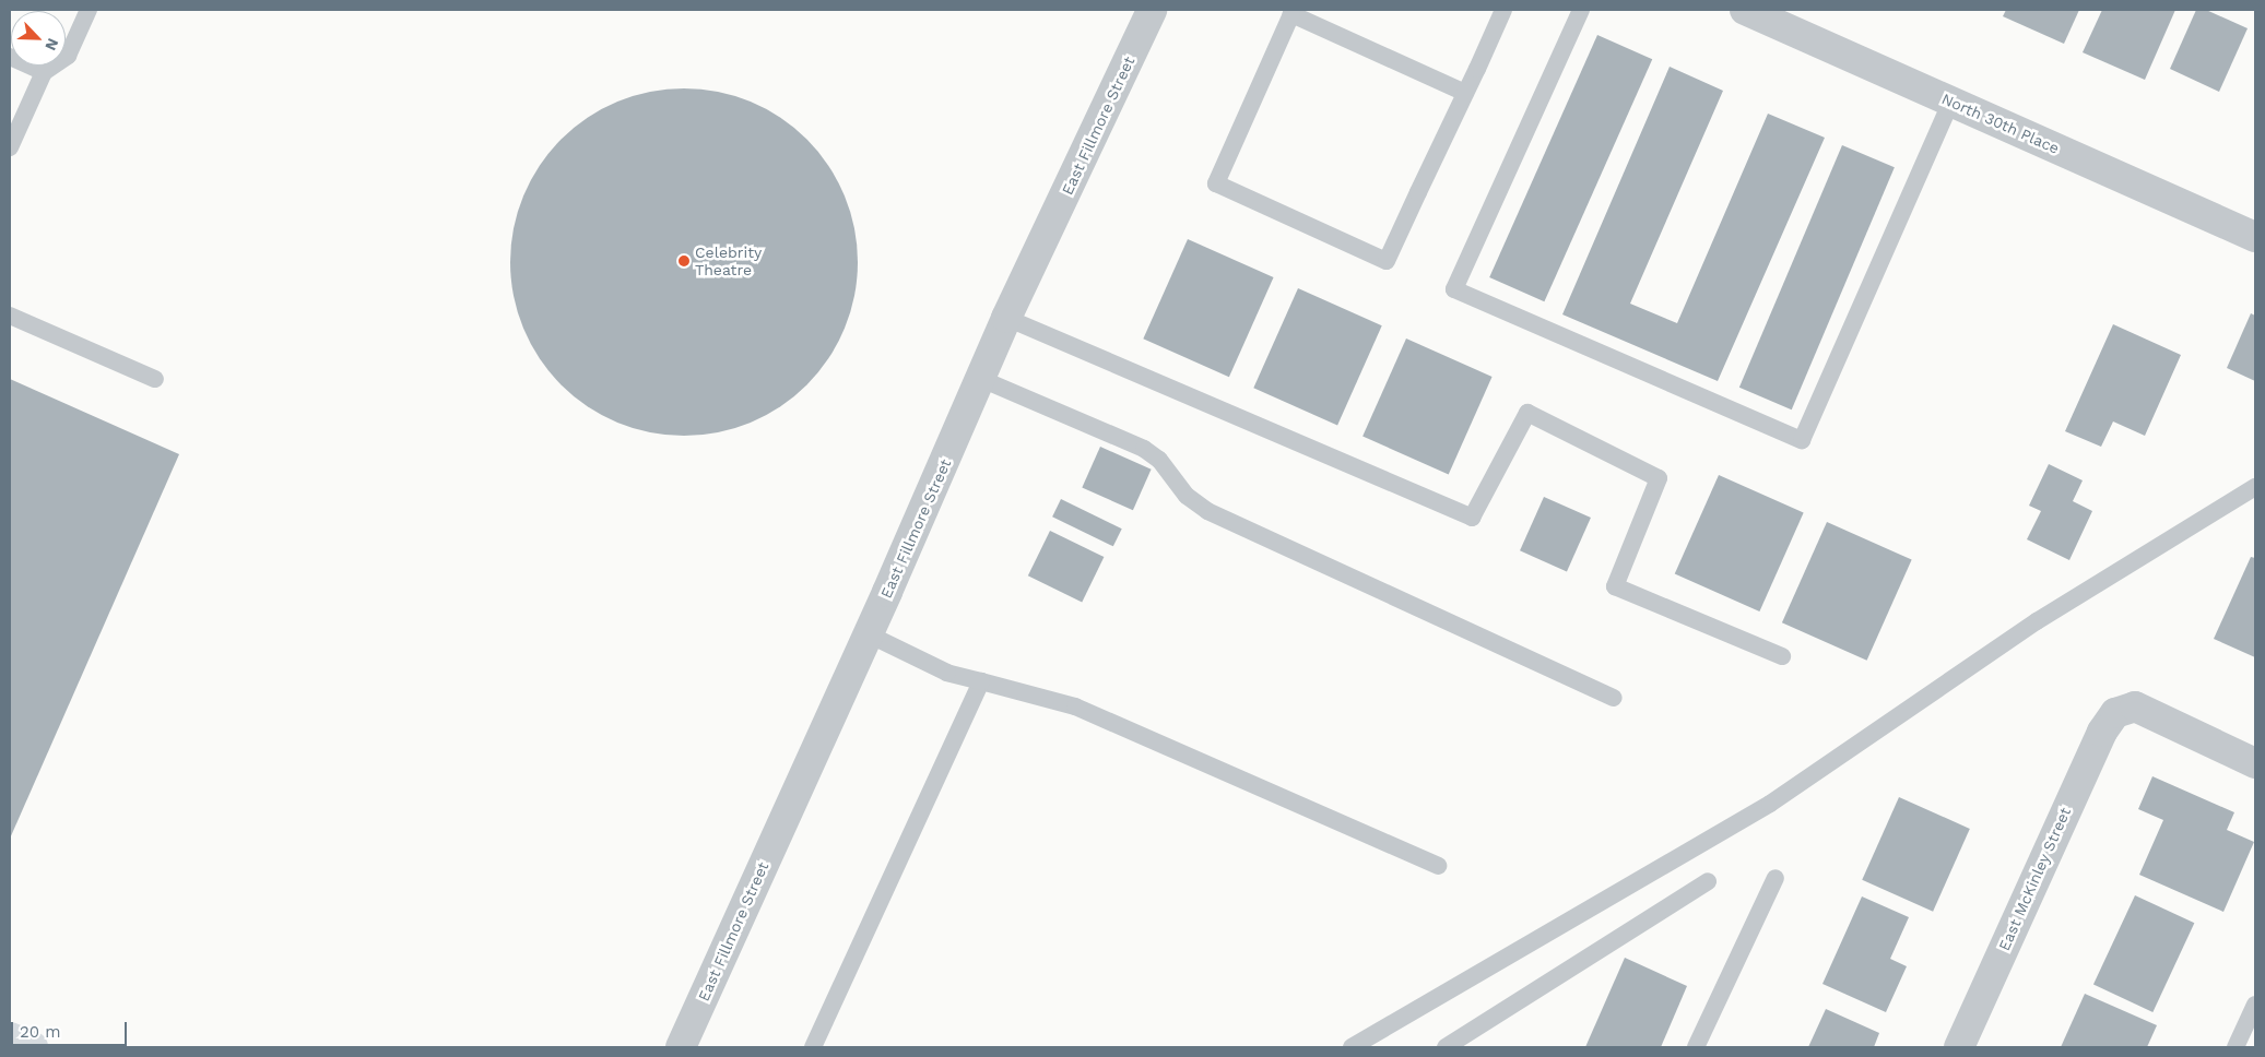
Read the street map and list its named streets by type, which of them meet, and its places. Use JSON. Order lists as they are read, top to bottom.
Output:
{
  "streets": {
    "street": ["North 30th Place", "East Fillmore Street", "East McKinley Street"]
  },
  "places": ["Celebrity Theatre"],
  "scale_bar": "20 m",
  "north": "bottom right"
}
